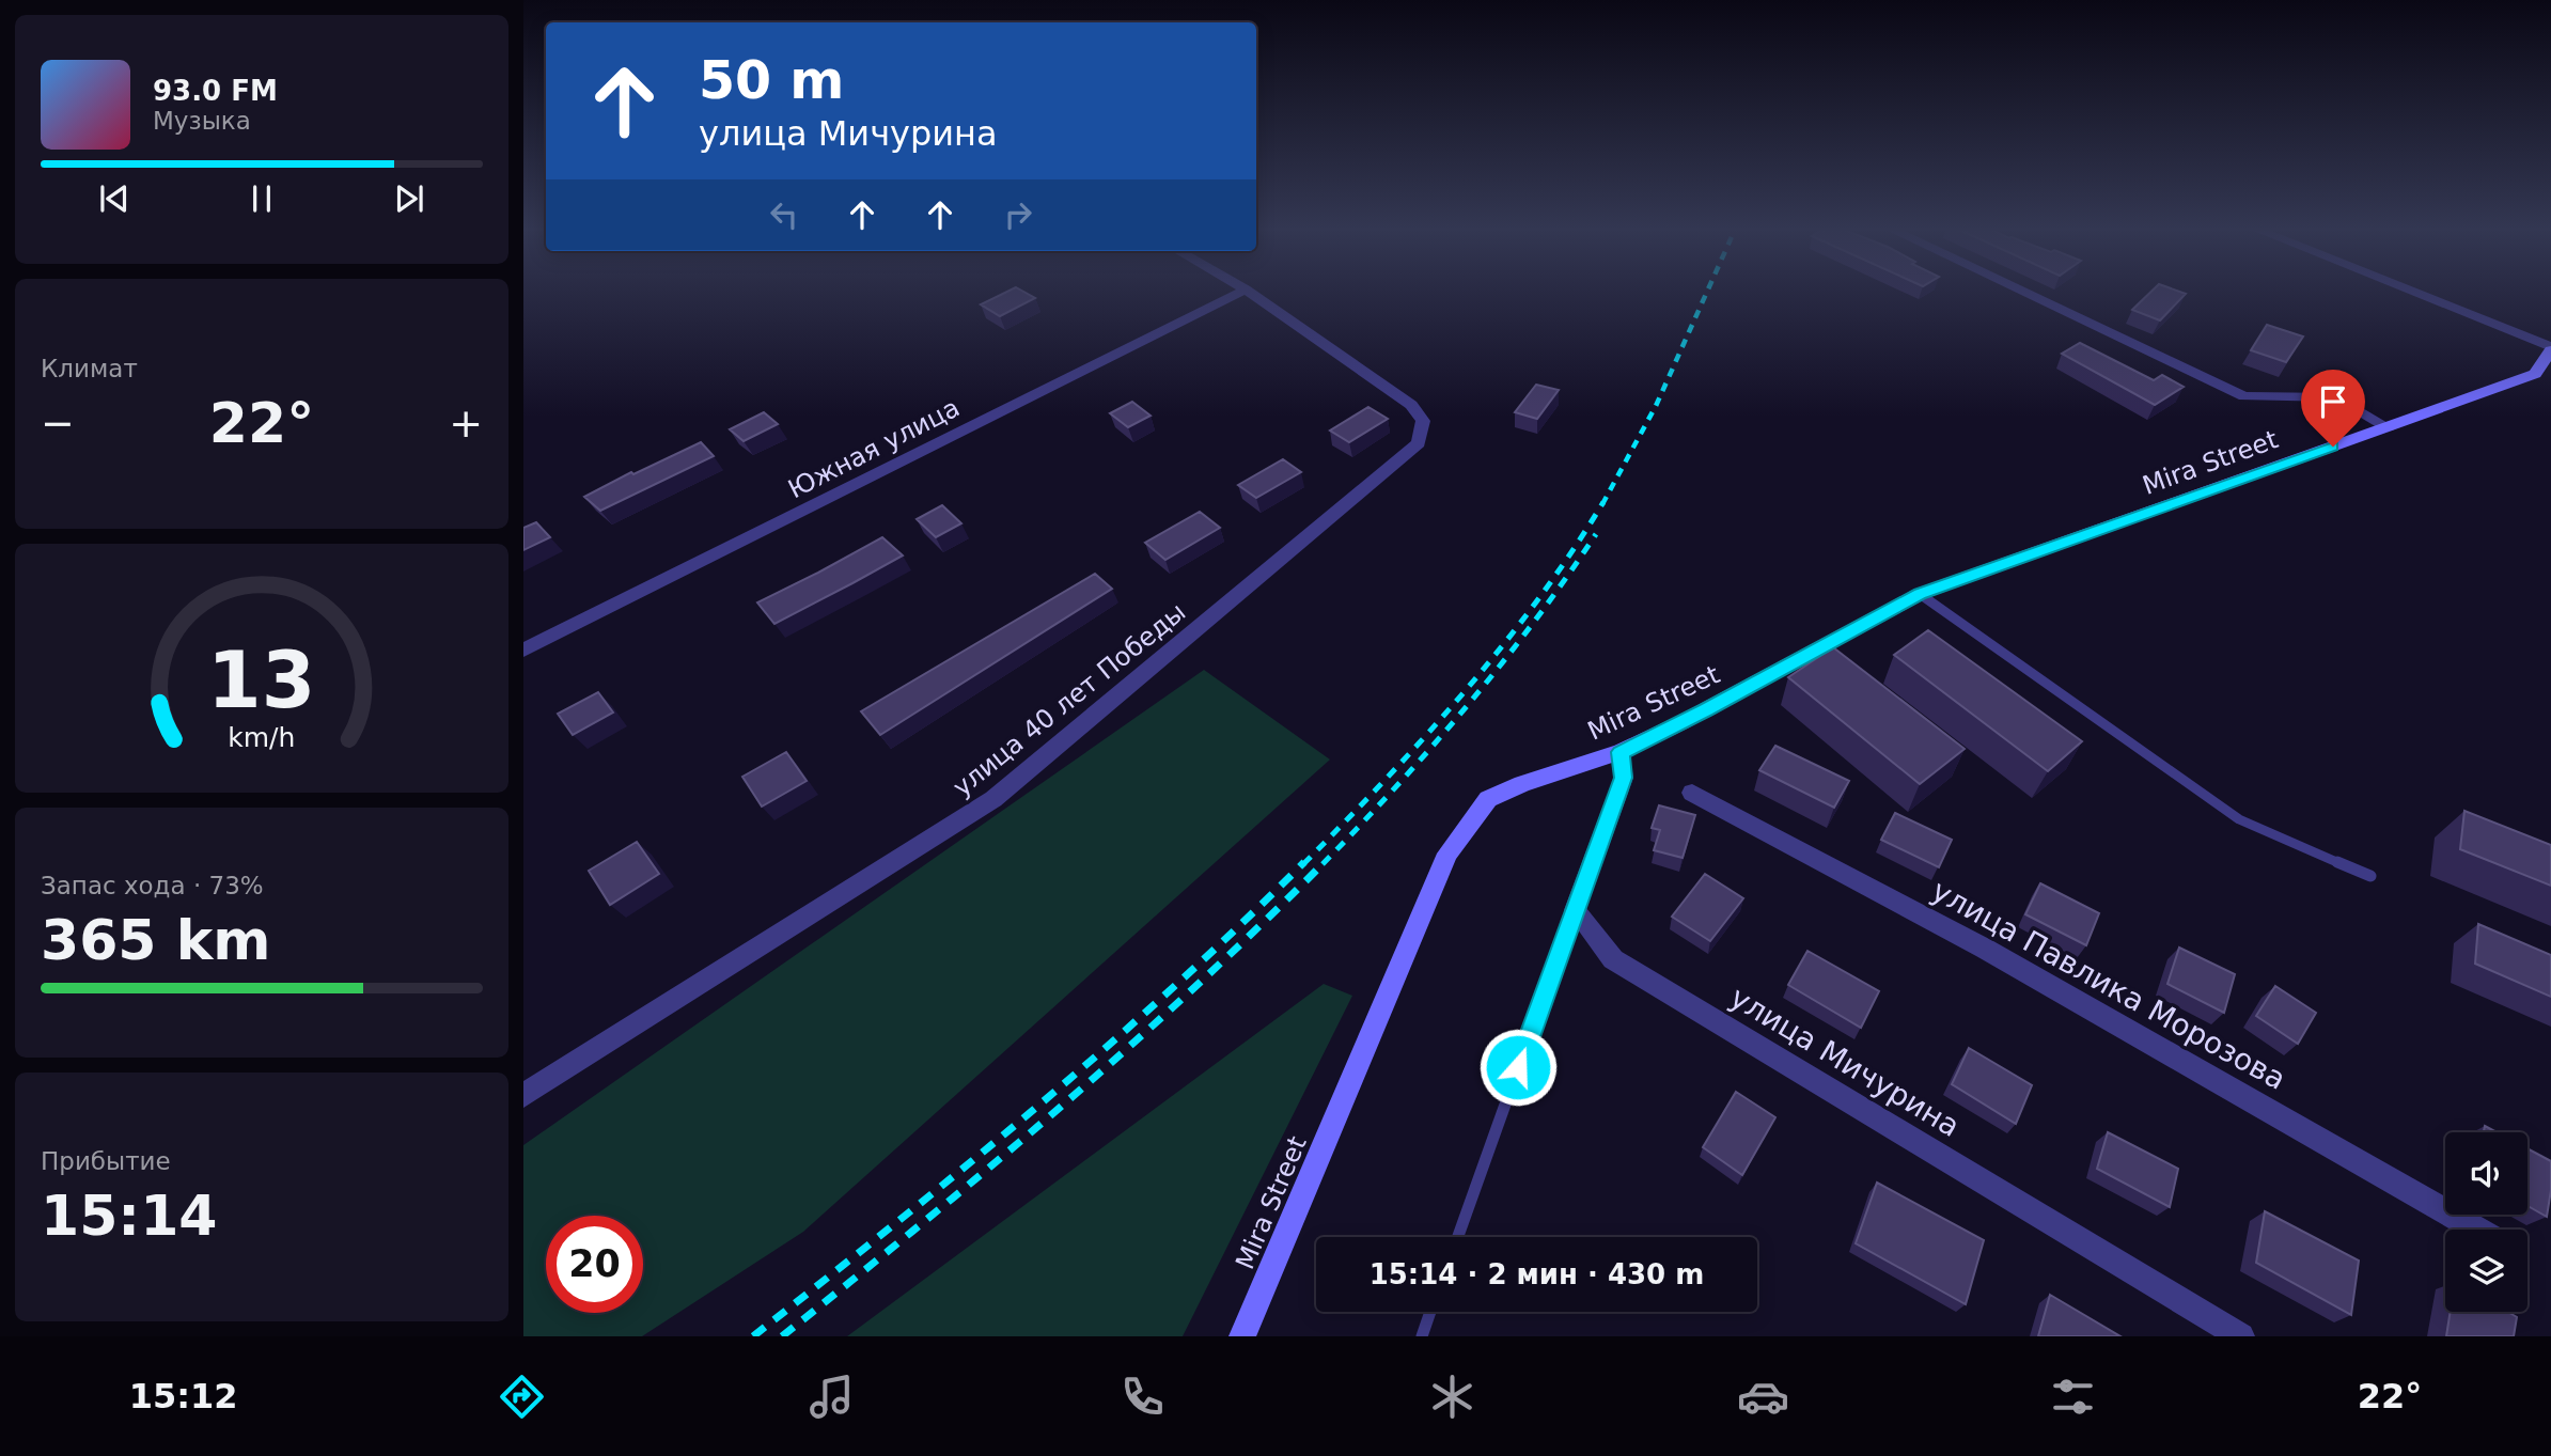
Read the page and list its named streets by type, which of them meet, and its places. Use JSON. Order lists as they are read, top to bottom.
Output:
{
  "streets": {
    "street": [
      "Южная улица",
      "Mira Street",
      "улица 40 лет Победы",
      "улица Павлика Морозова",
      "улица Мичурина"
    ]
  },
  "page": {
    "turn": ["50 m", "улица Мичурина"],
    "song": ["93.0 FM", "Музыка"],
    "tile": [
      "Климат",
      ["Запас хода · 73%", "365 km"],
      ["Прибытие", "15:14"]
    ],
    "heat": ["−", "22°", "+"],
    "limit": "20",
    "trip": "15:14 · 2 мин · 430 m",
    "tabs": ["15:12", "22°"],
    "gauge": ["13", "km/h"]
  }
}
